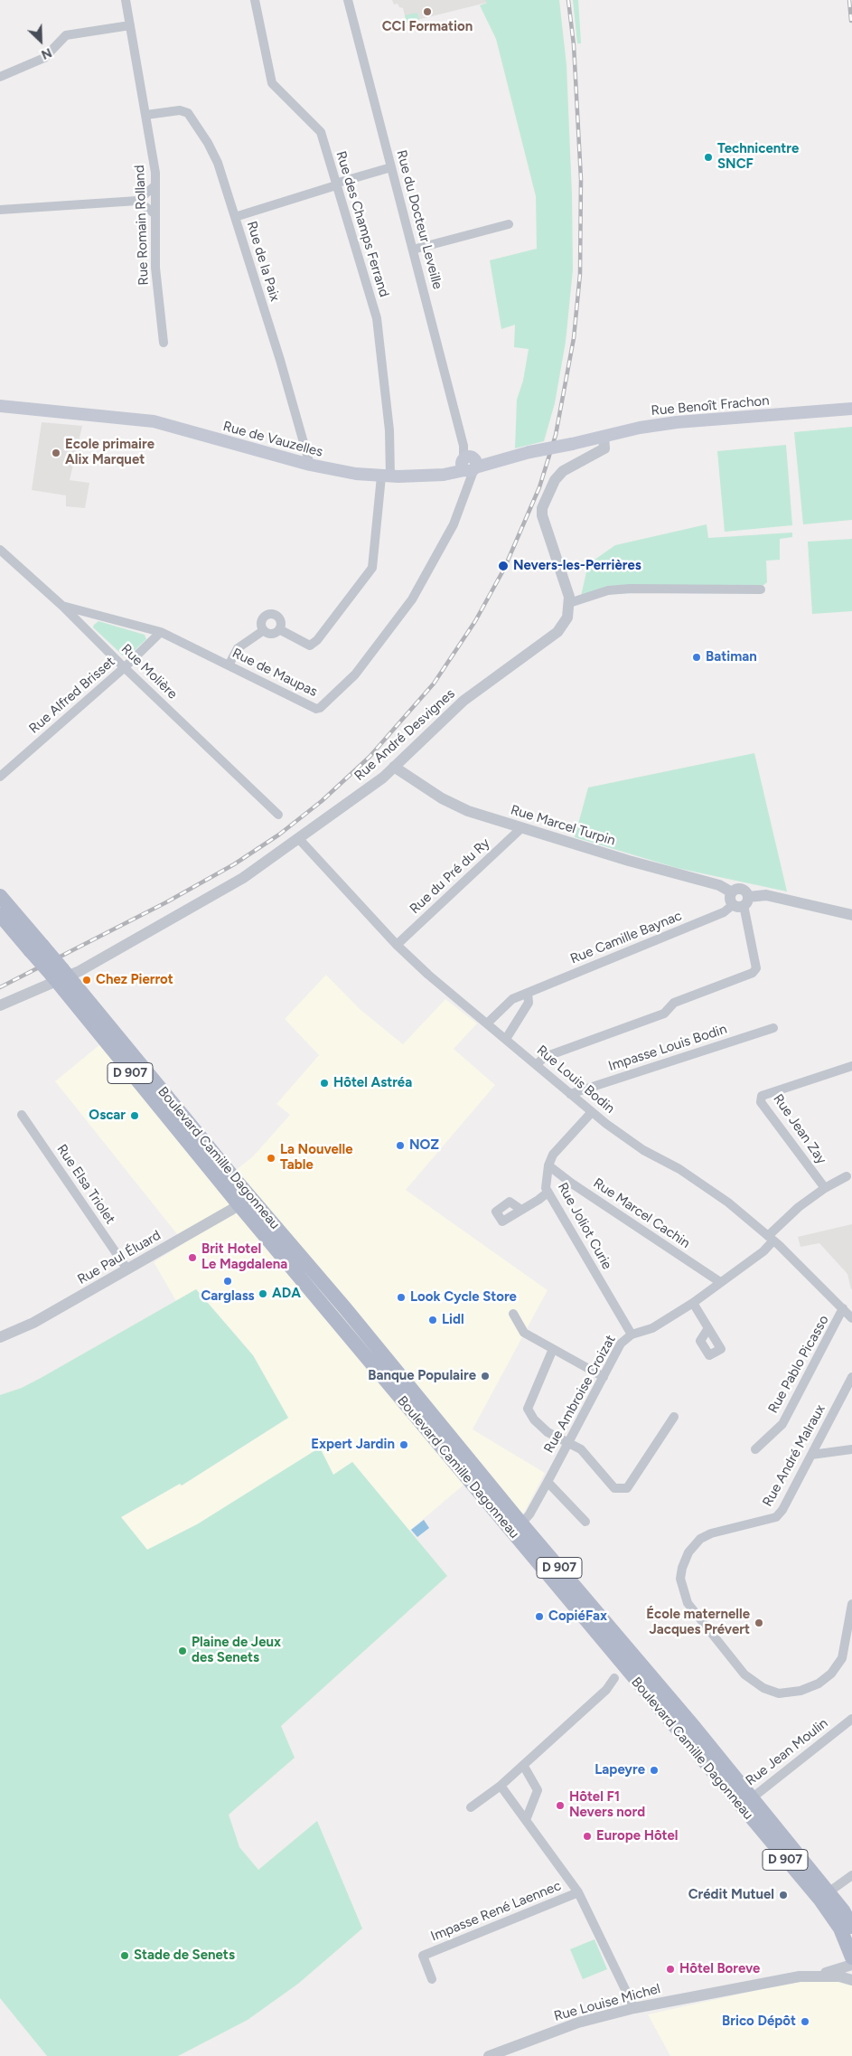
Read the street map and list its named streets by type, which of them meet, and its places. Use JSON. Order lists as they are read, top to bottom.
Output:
{
  "streets": {
    "main road": [
      "Rue Benoît Frachon",
      "Rue de Vauzelles",
      "D 907",
      "Boulevard Camille Dagonneau"
    ],
    "street": [
      "Rue du Docteur Leveille",
      "Rue des Champs Ferrand",
      "Rue Romain Rolland",
      "Rue de la Paix",
      "Rue Molière",
      "Rue de Maupas",
      "Rue Alfred Brisset",
      "Rue André Desvignes",
      "Rue Marcel Turpin",
      "Rue du Pré du Ry",
      "Rue Camille Baynac",
      "Impasse Louis Bodin",
      "Rue Louis Bodin",
      "Rue Jean Zay",
      "Rue Elsa Triolet",
      "Rue Marcel Cachin",
      "Rue Joliot Curie",
      "Rue Paul Éluard",
      "Rue Pablo Picasso",
      "Rue Ambroise Croizat",
      "Rue André Malraux",
      "Rue Jean Moulin",
      "Impasse René Laennec",
      "Rue Louise Michel"
    ]
  },
  "crossings": [
    ["Rue du Docteur Leveille", "Rue Benoît Frachon"],
    ["Rue du Docteur Leveille", "Rue de Vauzelles"],
    ["Rue du Docteur Leveille", "Rue de Maupas"],
    ["Rue des Champs Ferrand", "Rue de Vauzelles"],
    ["Rue Romain Rolland", "Rue de la Paix"],
    ["Rue de la Paix", "Rue de Vauzelles"],
    ["Rue Benoît Frachon", "Rue de Vauzelles"],
    ["Rue Benoît Frachon", "Rue de Maupas"],
    ["Rue Benoît Frachon", "Rue André Desvignes"],
    ["Rue de Vauzelles", "Rue de Maupas"],
    ["Rue Molière", "Rue de Maupas"],
    ["Rue Molière", "Rue Alfred Brisset"],
    ["Rue de Maupas", "Rue Alfred Brisset"],
    ["Rue André Desvignes", "Rue Marcel Turpin"],
    ["Rue André Desvignes", "D 907"],
    ["Rue André Desvignes", "Rue Louis Bodin"],
    ["Rue André Desvignes", "Boulevard Camille Dagonneau"],
    ["Rue Marcel Turpin", "Rue du Pré du Ry"],
    ["Rue Marcel Turpin", "Rue Camille Baynac"],
    ["Rue du Pré du Ry", "Rue Louis Bodin"],
    ["Rue Camille Baynac", "Rue Louis Bodin"],
    ["Impasse Louis Bodin", "Rue Louis Bodin"],
    ["D 907", "Boulevard Camille Dagonneau"],
    ["Rue Louis Bodin", "Rue Joliot Curie"],
    ["Rue Louis Bodin", "Rue Pablo Picasso"],
    ["Rue Louis Bodin", "Rue Ambroise Croizat"],
    ["Boulevard Camille Dagonneau", "Rue Paul Éluard"],
    ["Boulevard Camille Dagonneau", "Rue Ambroise Croizat"],
    ["Boulevard Camille Dagonneau", "Rue Jean Moulin"],
    ["Rue Elsa Triolet", "Rue Paul Éluard"],
    ["Rue Marcel Cachin", "Rue Joliot Curie"],
    ["Rue Marcel Cachin", "Rue Ambroise Croizat"],
    ["Rue Joliot Curie", "Rue Ambroise Croizat"]
  ],
  "places": [
    "CCI Formation",
    "Technicentre SNCF",
    "Ecole primaire Alix Marquet",
    "Nevers-les-Perrières",
    "Batiman",
    "Chez Pierrot",
    "Hôtel Astréa",
    "Oscar",
    "NOZ",
    "La Nouvelle Table",
    "Brit Hotel Le Magdalena",
    "Carglass",
    "ADA",
    "Look Cycle Store",
    "Lidl",
    "Banque Populaire",
    "Expert Jardin",
    "CopiéFax",
    "École maternelle Jacques Prévert",
    "Plaine de Jeux des Senets",
    "Lapeyre",
    "Hôtel F1 Nevers nord",
    "Europe Hôtel",
    "Crédit Mutuel",
    "Stade de Senets",
    "Hôtel Boreve",
    "Brico Dépôt"
  ],
  "north": "bottom right"
}
